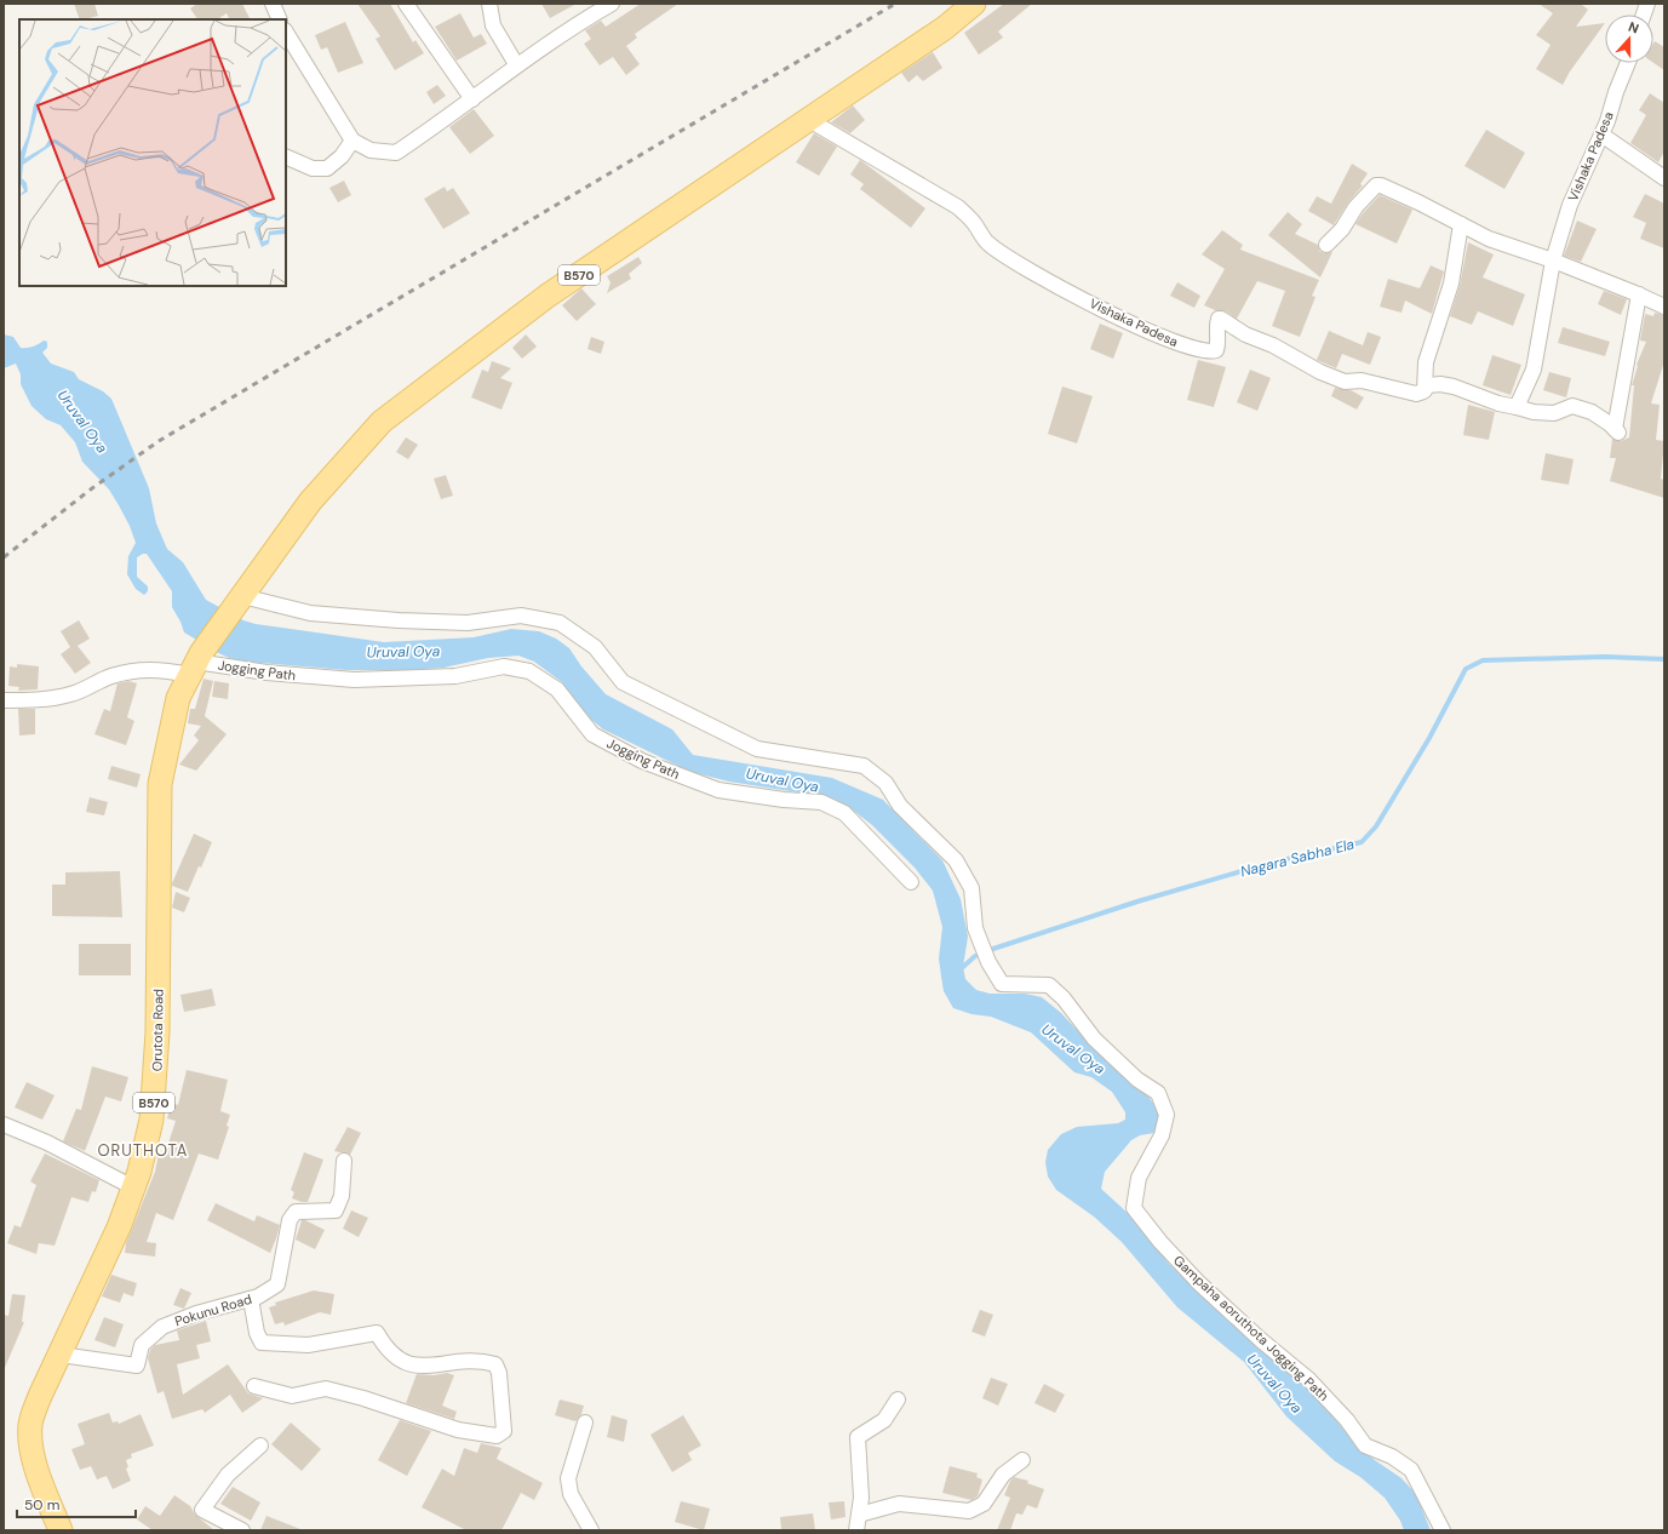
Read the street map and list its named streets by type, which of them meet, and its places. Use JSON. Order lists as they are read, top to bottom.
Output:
{
  "streets": {
    "main road": ["B570", "Orutota Road"],
    "street": [
      "Vishaka Padesa",
      "Jogging Path",
      "Pokunu Road",
      "Gampaha aoruthota Jogging Path"
    ]
  },
  "crossings": [
    ["Vishaka Padesa", "B570"],
    ["B570", "Jogging Path"],
    ["B570", "Orutota Road"],
    ["B570", "Gampaha aoruthota Jogging Path"],
    ["Jogging Path", "Orutota Road"],
    ["Orutota Road", "Pokunu Road"]
  ],
  "districts": ["ORUTHOTA"],
  "water": ["Uruval Oya", "Nagara Sabha Ela"],
  "scale_bar": "50 m",
  "north": "top"
}
